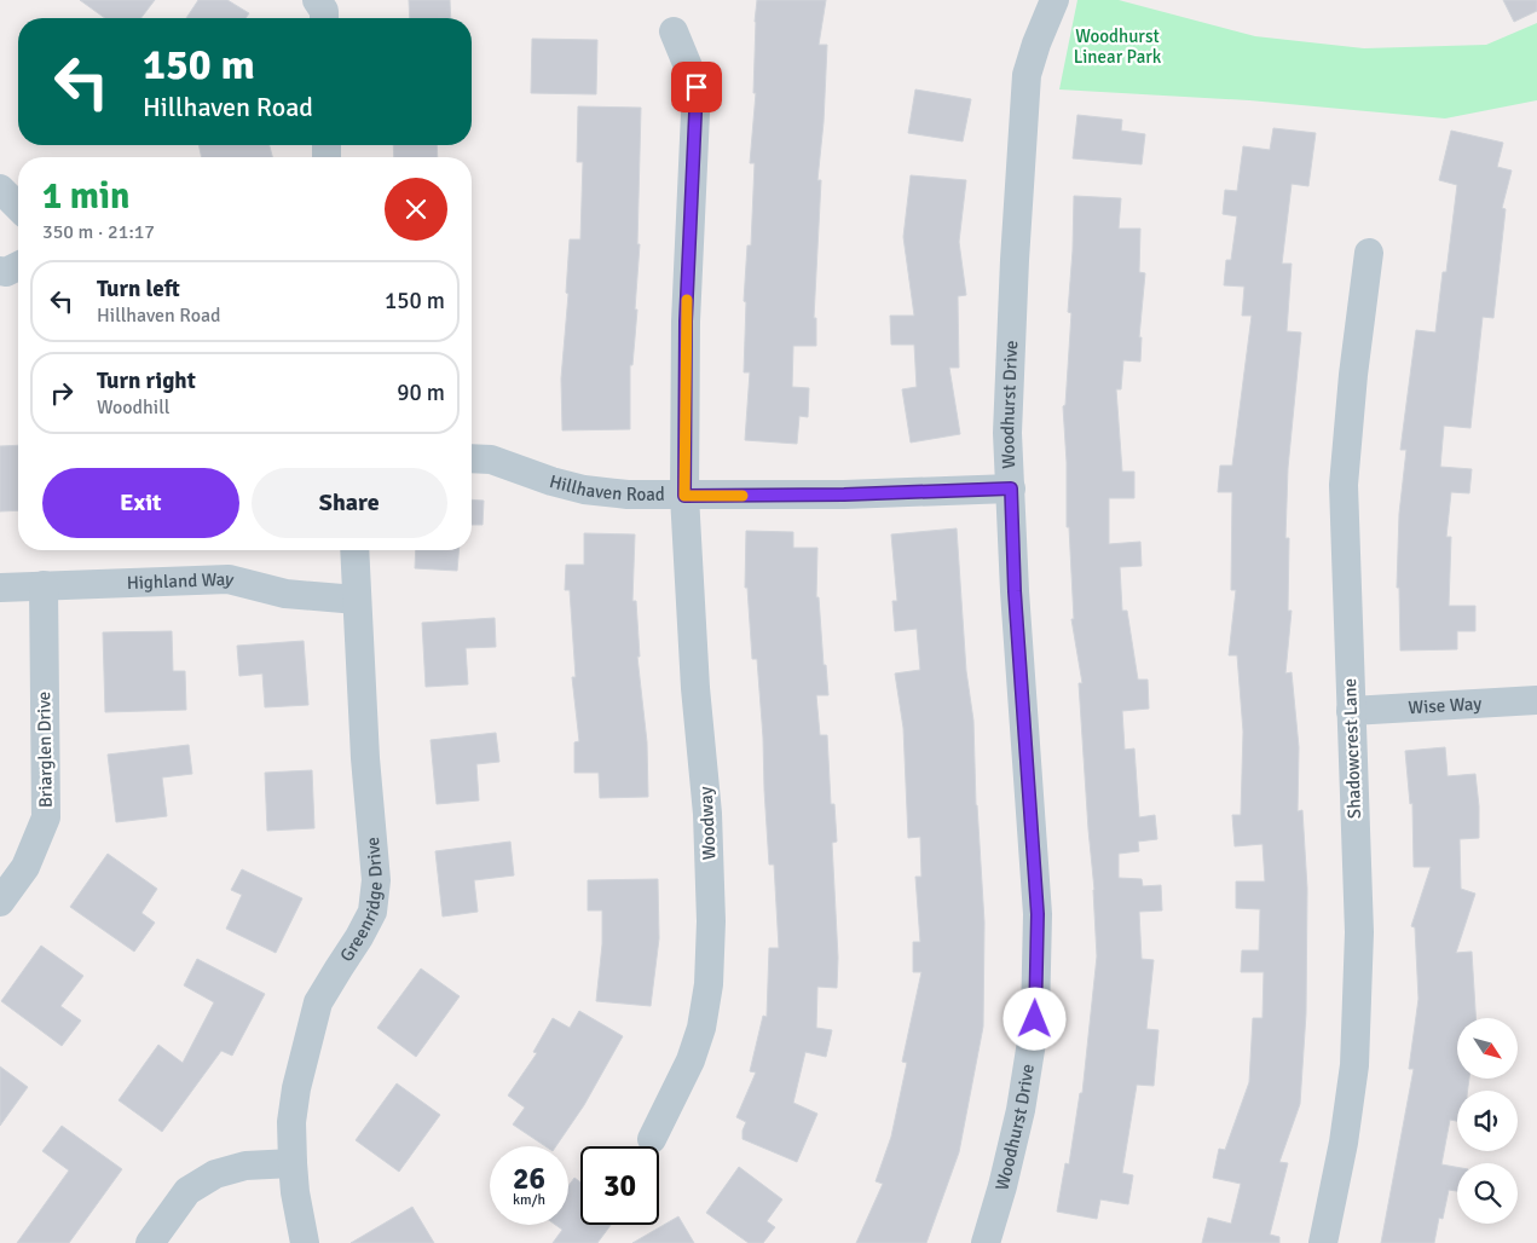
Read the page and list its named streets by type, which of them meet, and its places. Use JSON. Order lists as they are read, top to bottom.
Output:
{
  "streets": {
    "street": [
      "Woodhurst Drive",
      "Hillhaven Road",
      "Highland Way",
      "Wise Way",
      "Shadowcrest Lane",
      "Briarglen Drive",
      "Woodway",
      "Greenridge Drive"
    ]
  },
  "crossings": [
    ["Woodhurst Drive", "Hillhaven Road"],
    ["Hillhaven Road", "Woodway"],
    ["Highland Way", "Briarglen Drive"],
    ["Highland Way", "Greenridge Drive"],
    ["Wise Way", "Shadowcrest Lane"]
  ],
  "parks": ["Woodhurst Linear Park"],
  "north": "bottom right",
  "page": {
    "turn": ["150 m", "Hillhaven Road"],
    "heading": ["1 min", "350 m · 21:17"],
    "list": [
      {
        "name": "Turn left",
        "note": "Hillhaven Road",
        "value": "150 m"
      },
      {
        "name": "Turn right",
        "note": "Woodhill",
        "value": "90 m"
      }
    ],
    "buttons": ["Exit", "Share"],
    "speed": "26 km/h",
    "limit": "30"
  }
}
